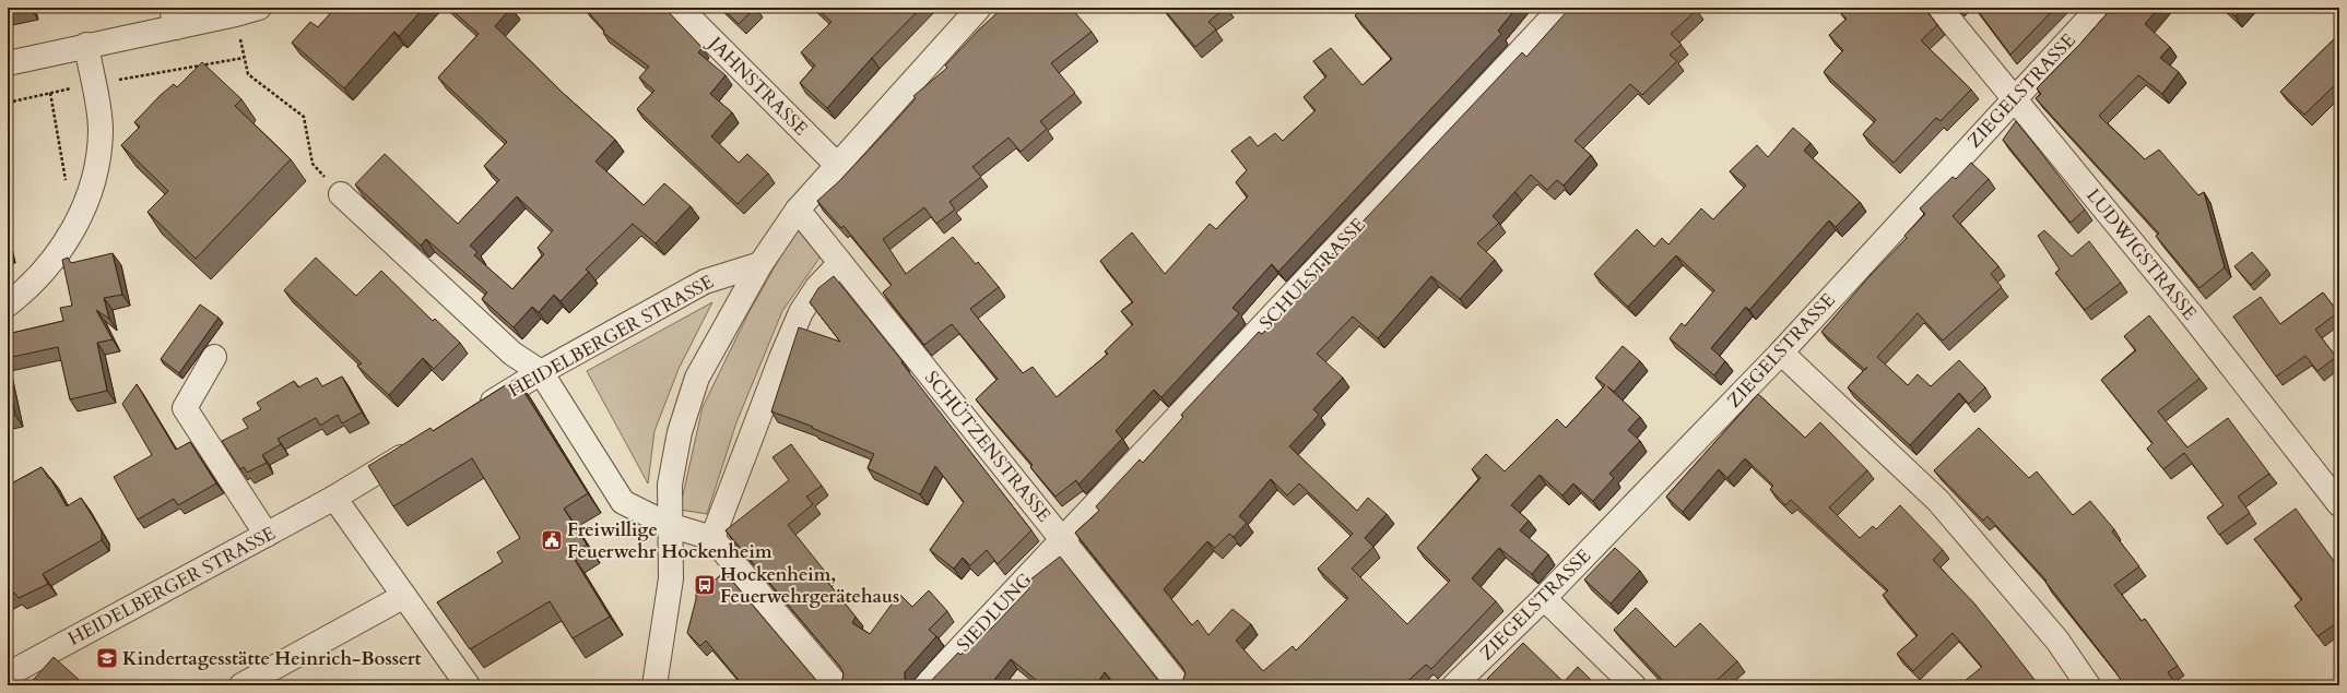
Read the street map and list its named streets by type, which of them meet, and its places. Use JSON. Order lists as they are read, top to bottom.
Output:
{
  "streets": {
    "street": [
      "JAHNSTRASSE",
      "ZIEGELSTRASSE",
      "LUDWIGSTRASSE",
      "SCHULSTRASSE",
      "HEIDELBERGER STRASSE",
      "SCHÜTZENSTRASSE",
      "SIEDLUNG"
    ]
  },
  "crossings": [
    ["ZIEGELSTRASSE", "LUDWIGSTRASSE"],
    ["SCHULSTRASSE", "SCHÜTZENSTRASSE"],
    ["SCHULSTRASSE", "SIEDLUNG"],
    ["SCHÜTZENSTRASSE", "SIEDLUNG"]
  ],
  "places": {
    "public building": ["Freiwillige Feuerwehr Hockenheim"],
    "bus stop": ["Hockenheim, Feuerwehrgerätehaus"],
    "school or university": ["Kindertagesstätte Heinrich-Bossert"]
  }
}
